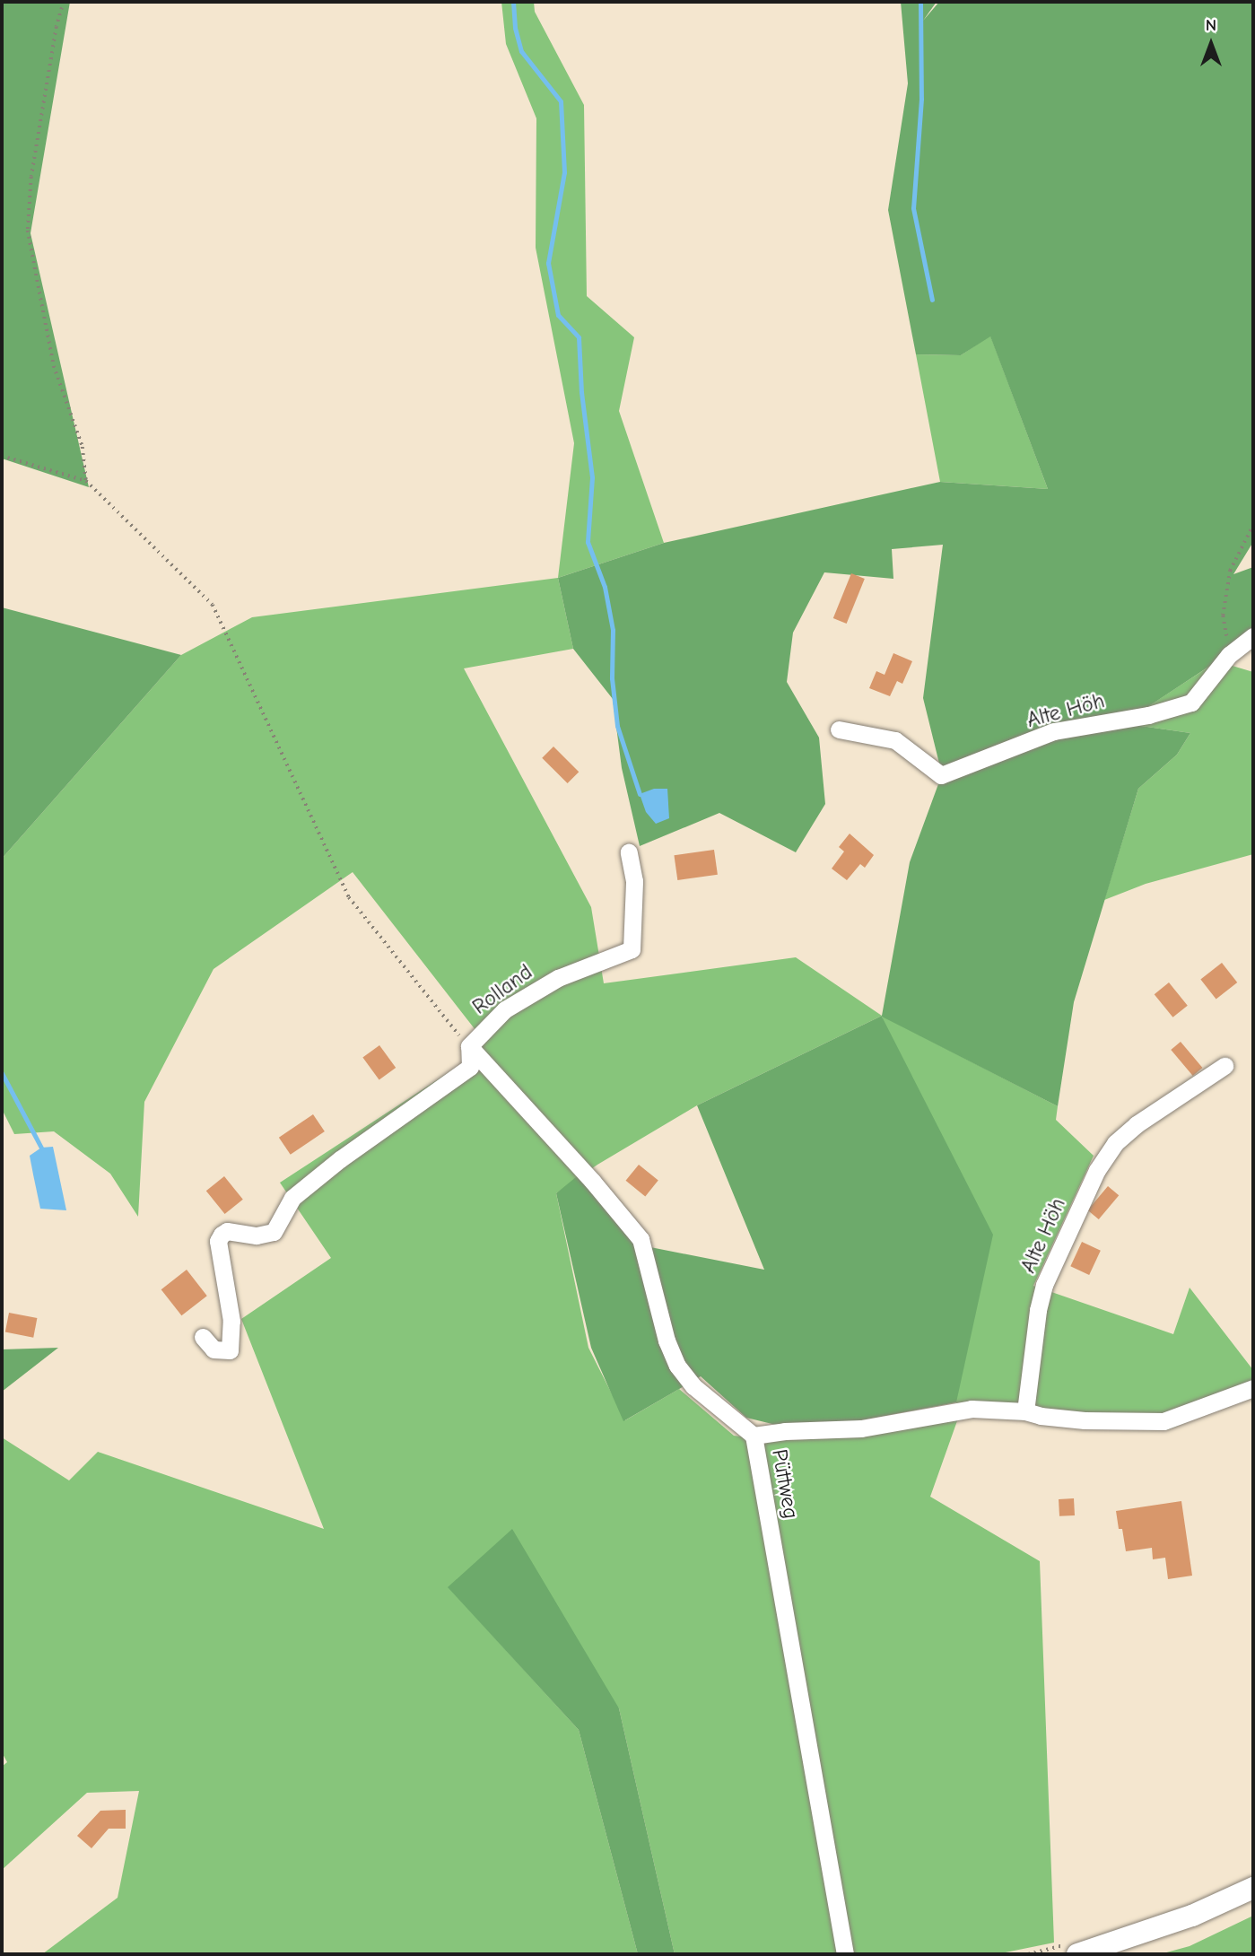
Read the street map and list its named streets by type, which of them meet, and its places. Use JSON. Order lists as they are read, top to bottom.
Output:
{
  "streets": {
    "lane": ["Alte Höh", "Rolland", "Püttweg"]
  },
  "crossings": [
    ["Rolland", "Püttweg"]
  ],
  "north": "top"
}
